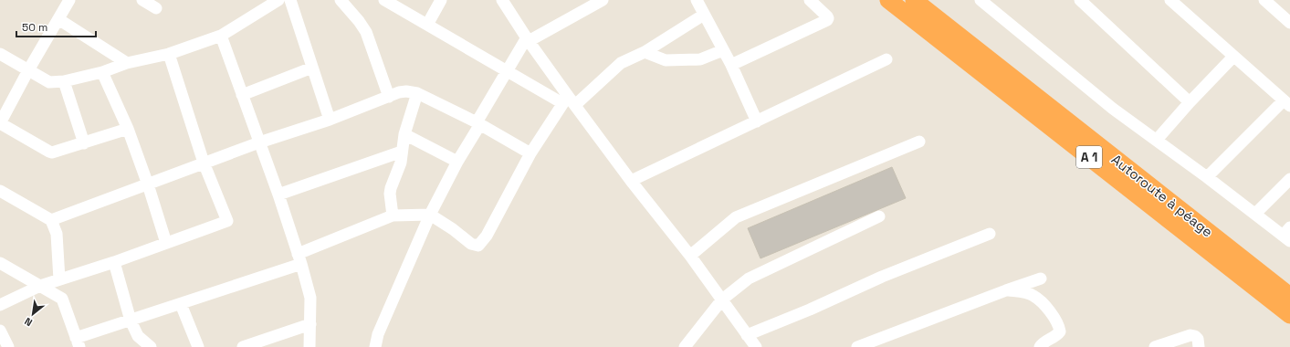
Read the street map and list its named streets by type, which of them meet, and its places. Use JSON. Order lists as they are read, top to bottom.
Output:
{
  "streets": {
    "highway": ["A 1", "Autoroute à péage"]
  },
  "scale_bar": "50 m",
  "north": "bottom left"
}
